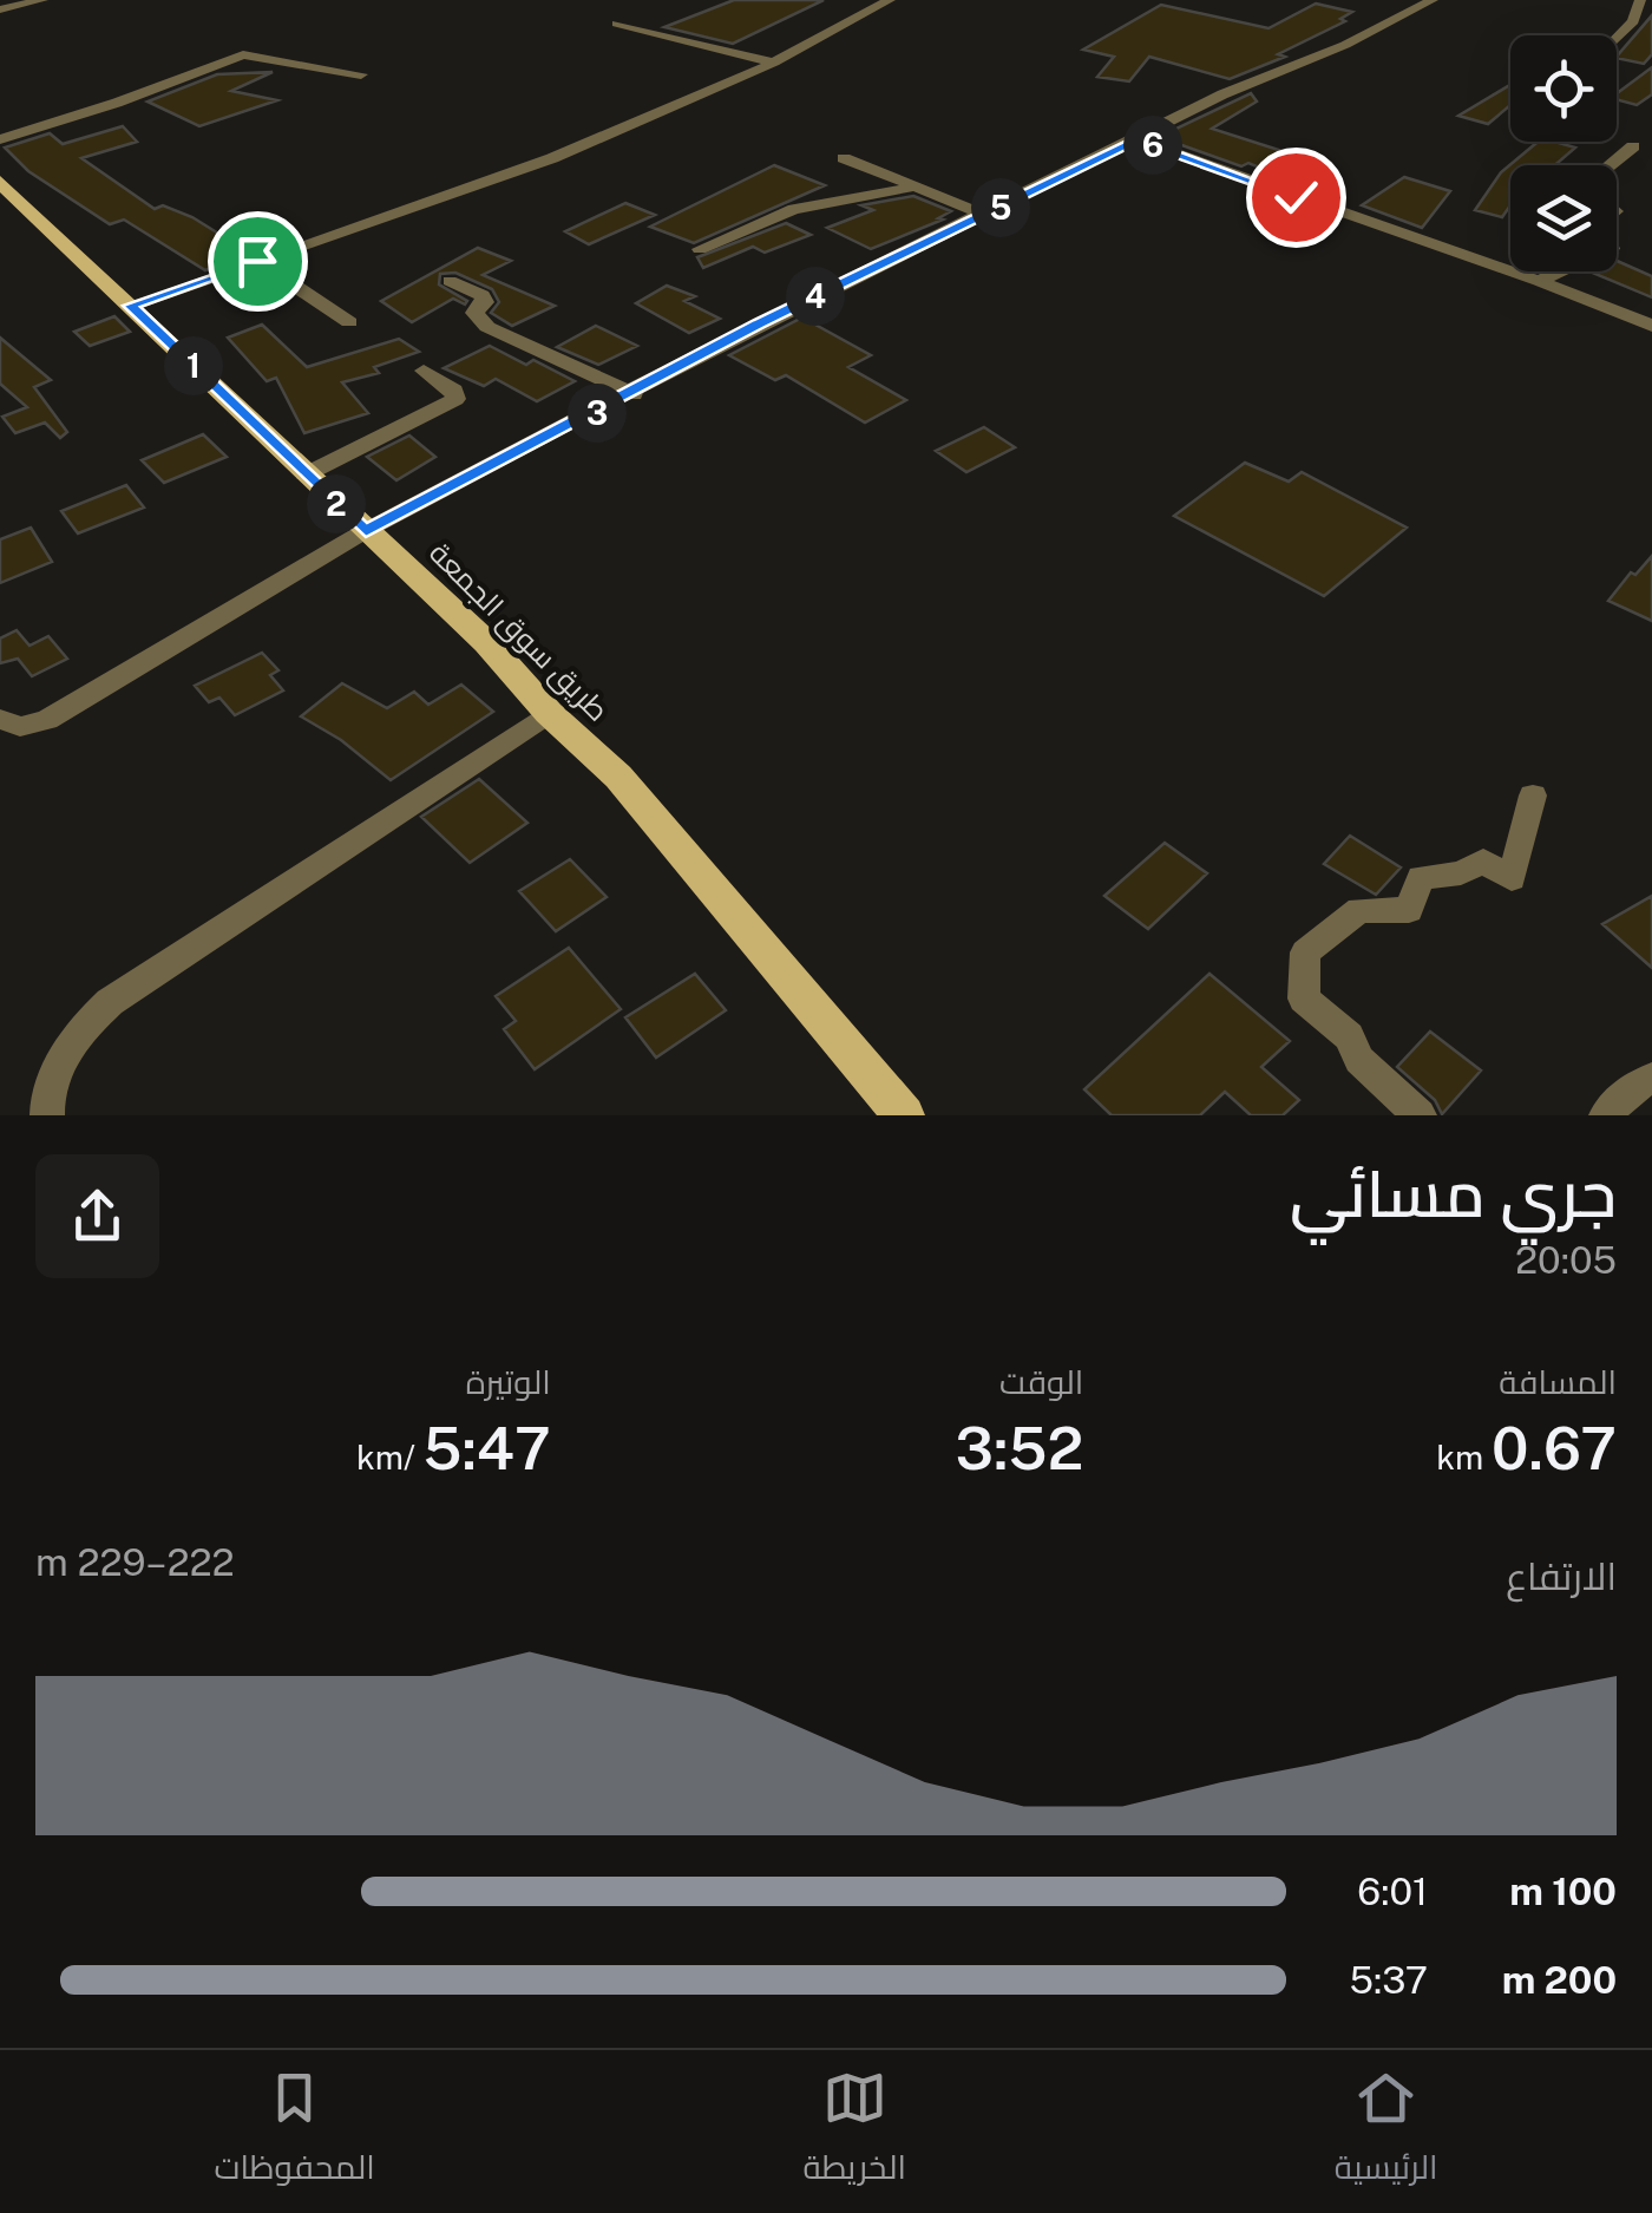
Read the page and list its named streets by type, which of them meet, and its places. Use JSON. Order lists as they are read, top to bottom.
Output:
{
  "streets": {
    "main road": ["طريق سوق الجمعة"]
  },
  "page": {
    "pins": [
      "6",
      "5",
      "4",
      "1",
      "3",
      "2"
    ],
    "heading": ["جري مسائي", "20:05"],
    "stats": [
      ["المسافة", "0.67 km"],
      ["الوقت", "3:52"],
      ["الوتيرة", "5:47 /km"]
    ],
    "chart": ["الارتفاع", "222–229 m"],
    "list": [
      {
        "name": "100 m",
        "note": "6:01"
      },
      {
        "name": "200 m",
        "note": "5:37"
      }
    ],
    "tabs": ["الرئيسية", "الخريطة", "المحفوظات"]
  }
}
